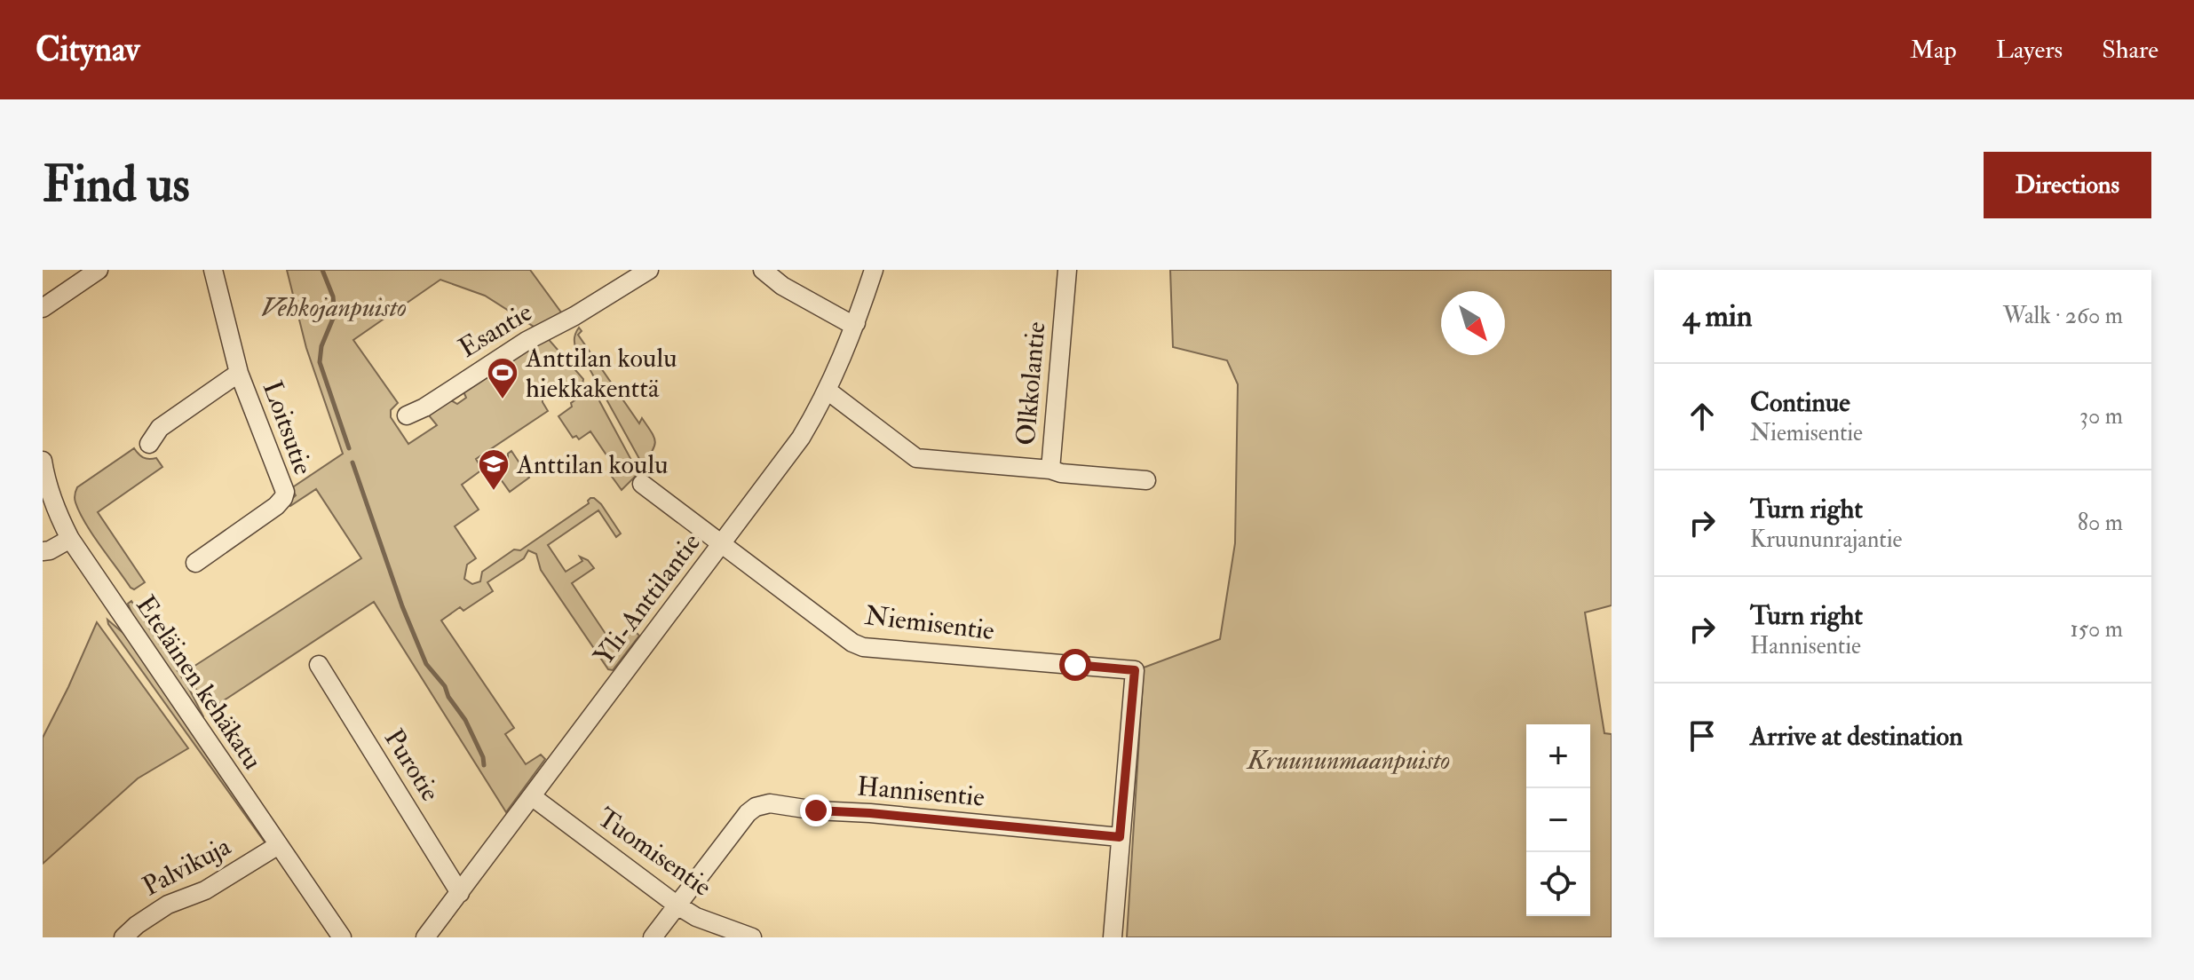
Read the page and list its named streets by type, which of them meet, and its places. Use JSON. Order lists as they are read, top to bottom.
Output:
{
  "streets": {
    "street": [
      "Esantie",
      "Olkkolantie",
      "Loitsutie",
      "Yli-Anttilantie",
      "Niemisentie",
      "Eteläinen kehäkatu",
      "Purotie",
      "Hannisentie",
      "Tuomisentie",
      "Palvikuja"
    ]
  },
  "crossings": [
    ["Olkkolantie", "Yli-Anttilantie"],
    ["Yli-Anttilantie", "Niemisentie"],
    ["Yli-Anttilantie", "Purotie"],
    ["Yli-Anttilantie", "Tuomisentie"],
    ["Niemisentie", "Hannisentie"],
    ["Eteläinen kehäkatu", "Palvikuja"],
    ["Hannisentie", "Tuomisentie"]
  ],
  "parks": ["Vehkojanpuisto", "Kruununmaanpuisto"],
  "places": {
    "sports": ["Anttilan koulu hiekkakenttä"],
    "school or university": ["Anttilan koulu"]
  },
  "north": "bottom right",
  "page": {
    "header": "Citynav",
    "nav": ["Map", "Layers", "Share"],
    "buttons": "Directions",
    "title": "Find us",
    "heading": ["4 min", "Walk · 260 m"],
    "list": [
      ["Continue", "Niemisentie", "30 m"],
      ["Turn right", "Kruununrajantie", "80 m"],
      ["Turn right", "Hannisentie", "150 m"],
      "Arrive at destination"
    ],
    "map_buttons": ["+", "−"]
  }
}
